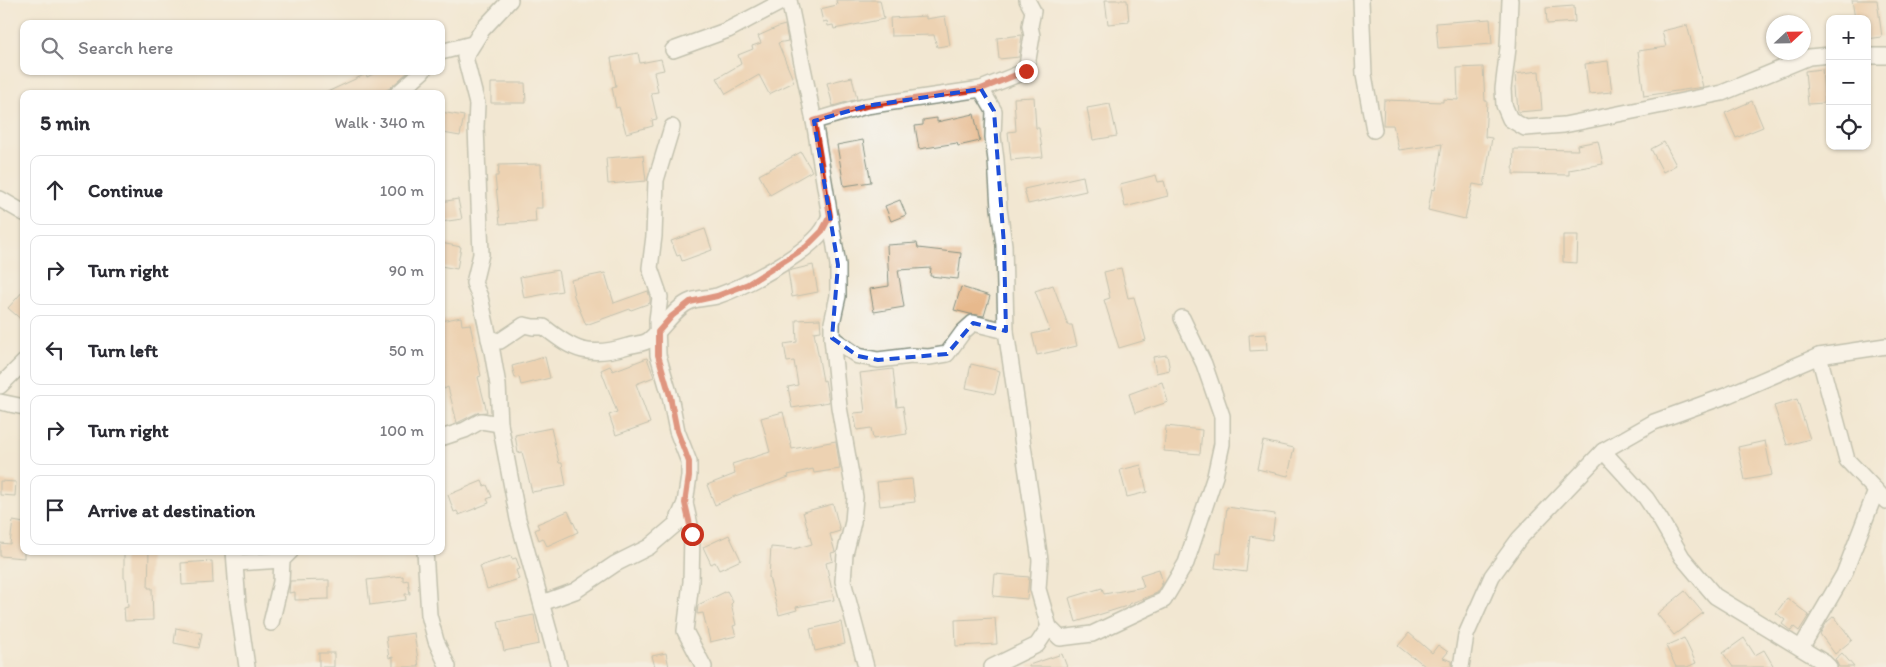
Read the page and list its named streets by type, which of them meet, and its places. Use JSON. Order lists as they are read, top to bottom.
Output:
{
  "north": "right",
  "page": {
    "map_buttons": ["+", "−"],
    "search": "Search here",
    "heading": ["5 min", "Walk · 340 m"],
    "list": [
      ["Continue", "100 m"],
      ["Turn right", "90 m"],
      ["Turn left", "50 m"],
      ["Turn right", "100 m"],
      "Arrive at destination"
    ]
  }
}
